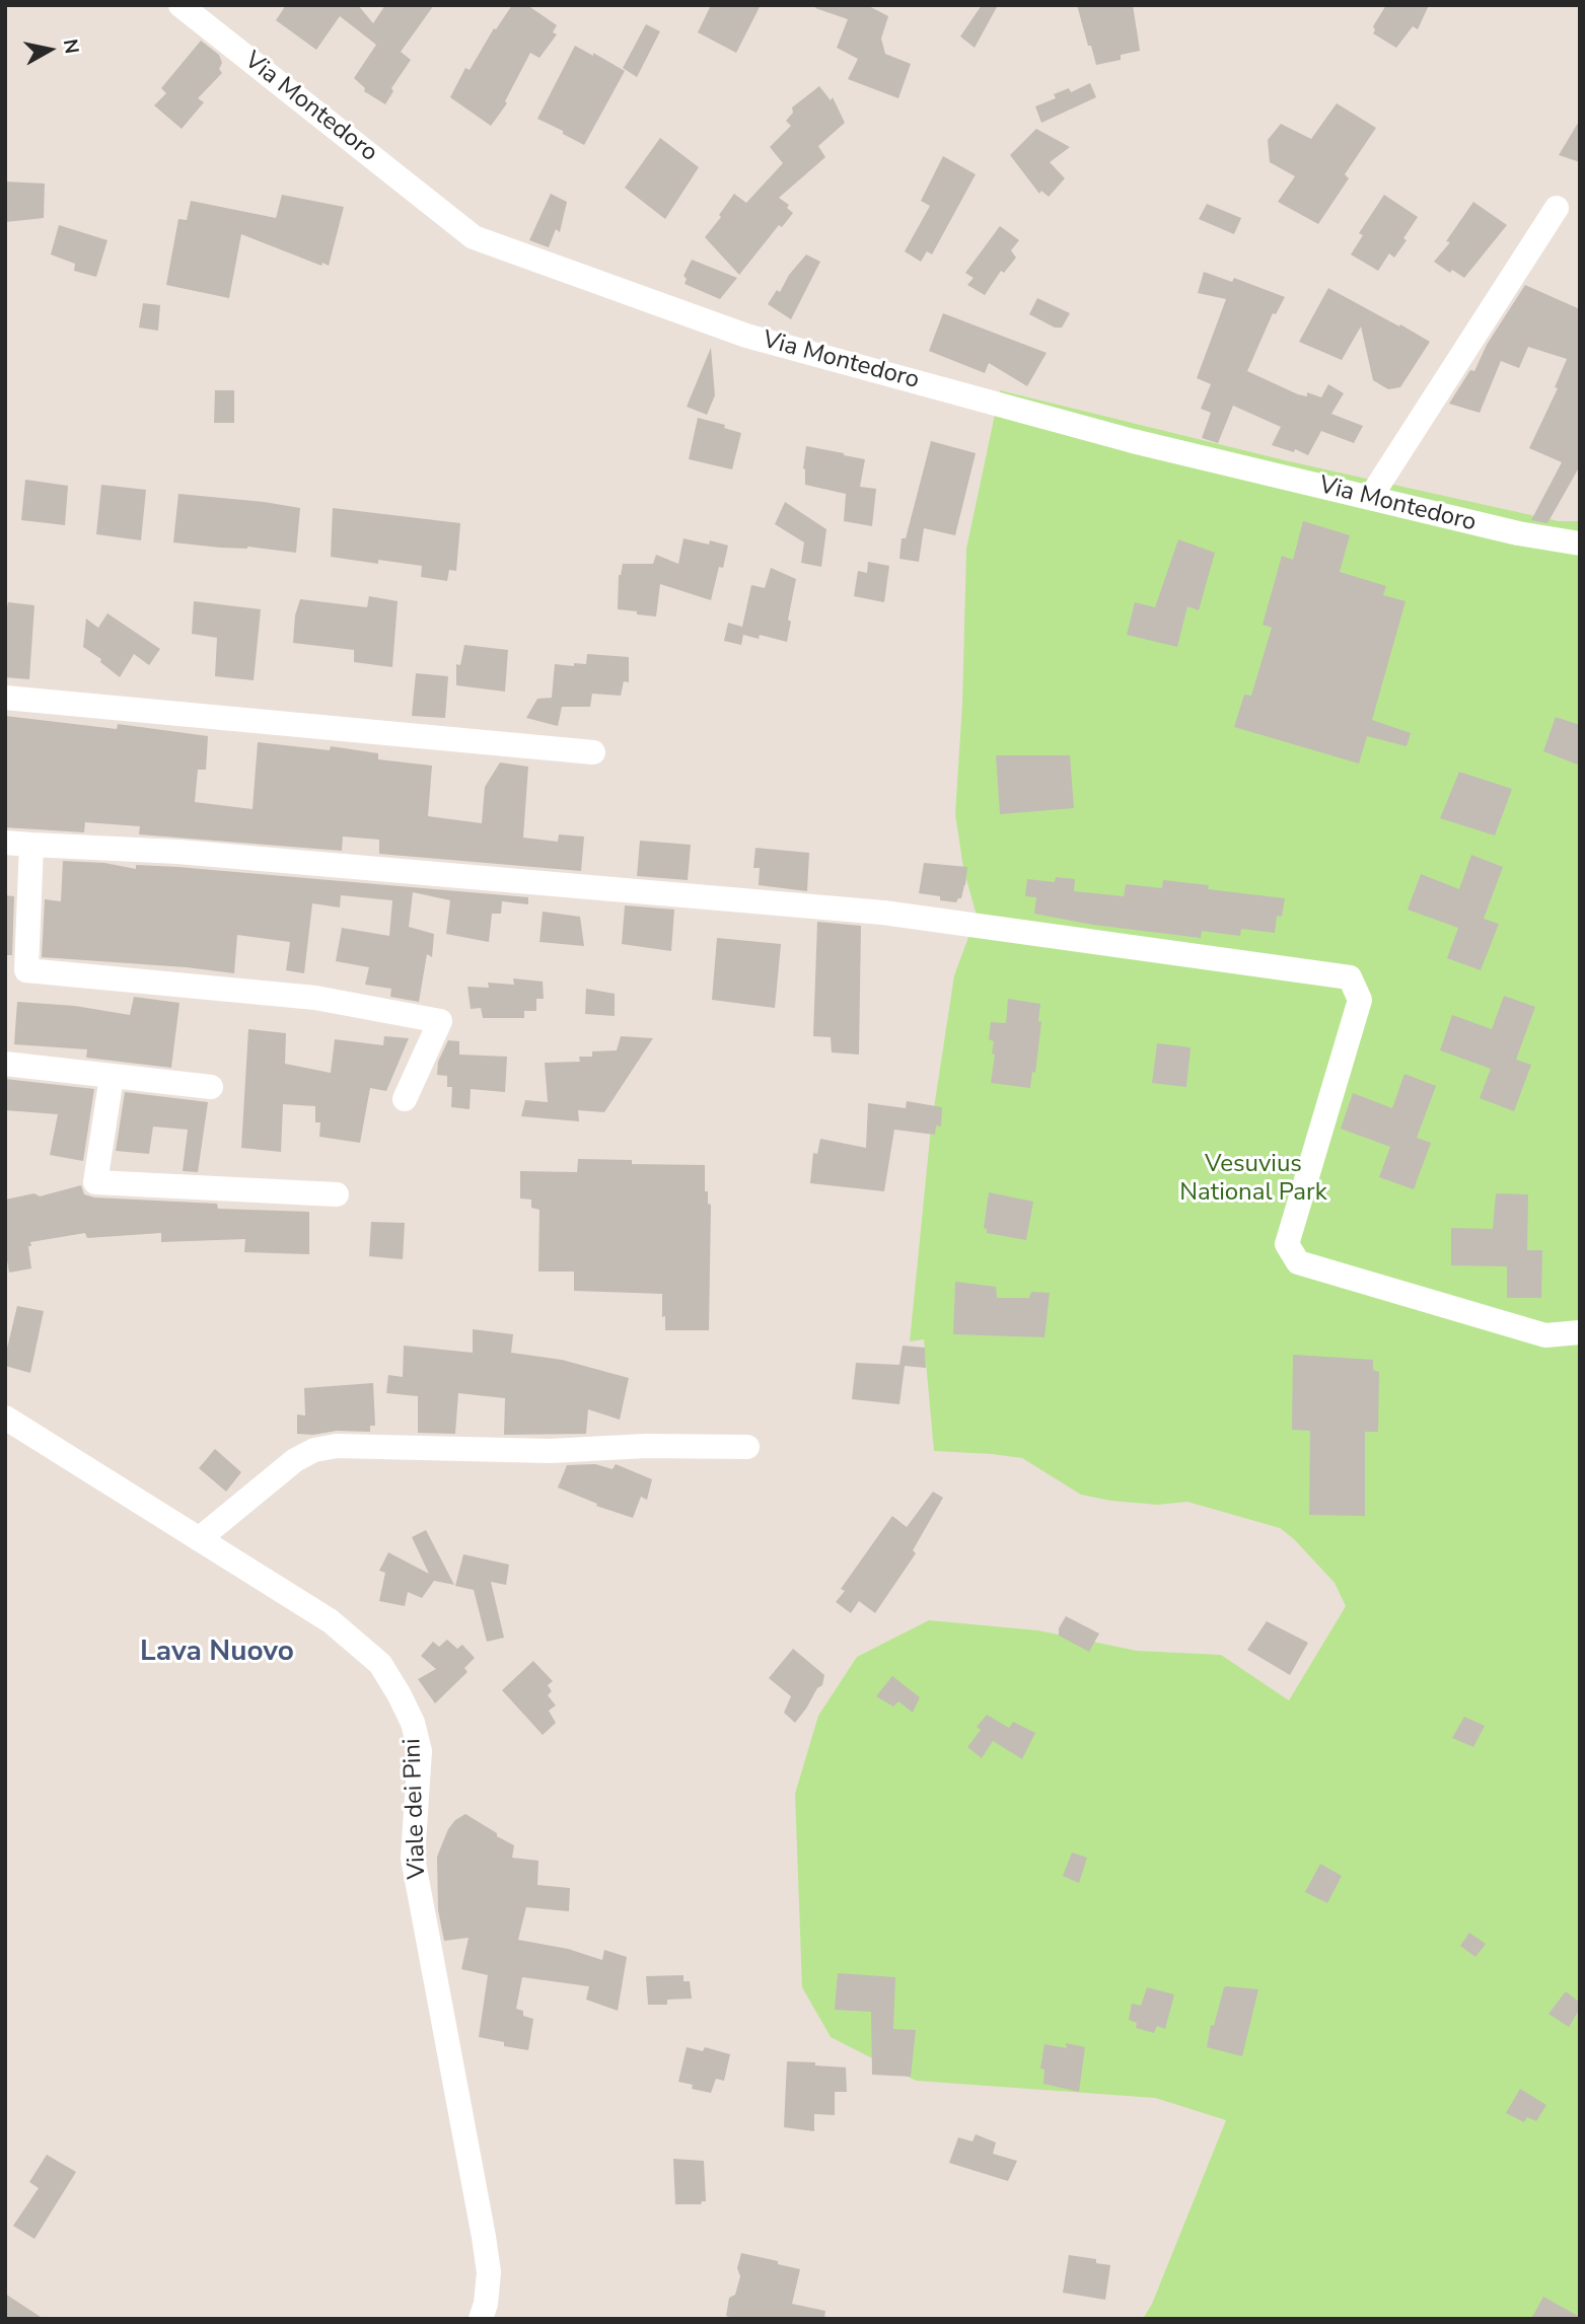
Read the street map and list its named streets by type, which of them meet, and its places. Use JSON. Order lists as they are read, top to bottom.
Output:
{
  "streets": {
    "street": ["Via Montedoro", "Viale dei Pini"]
  },
  "districts": ["Lava Nuovo"],
  "parks": ["Vesuvius National Park"],
  "north": "right"
}
